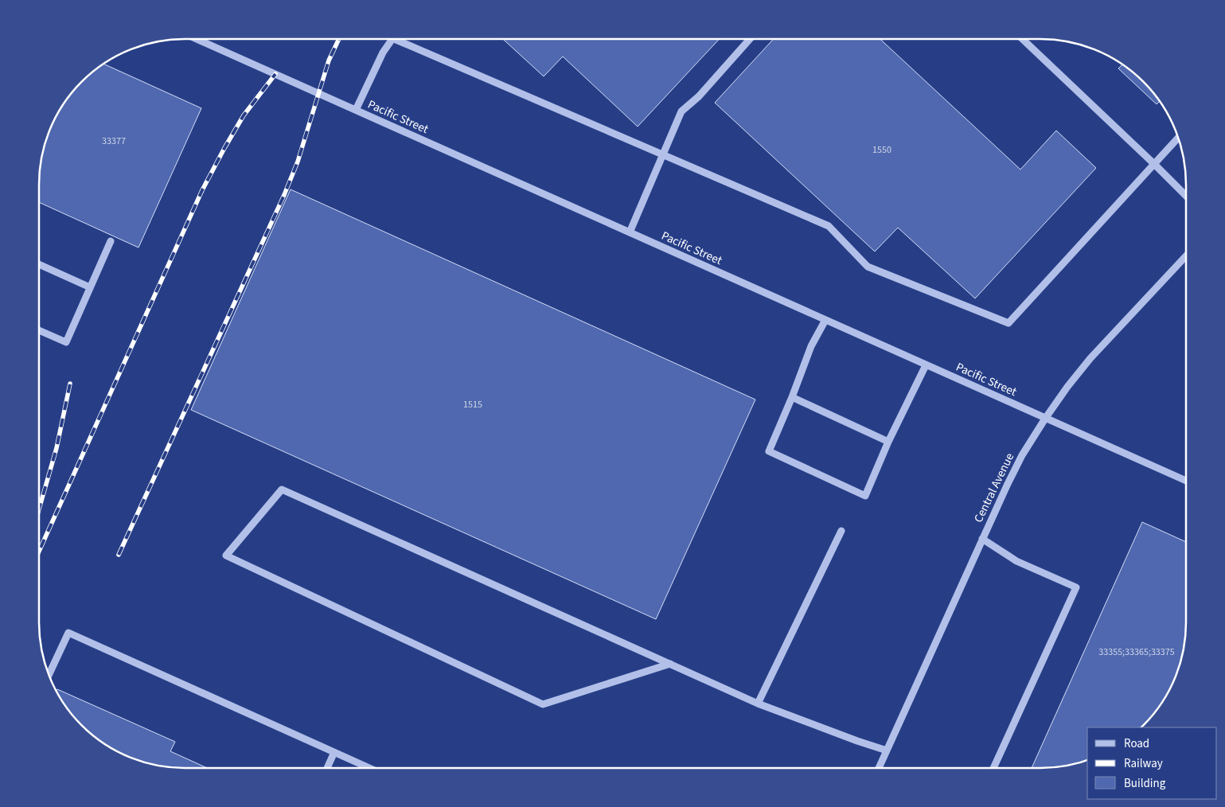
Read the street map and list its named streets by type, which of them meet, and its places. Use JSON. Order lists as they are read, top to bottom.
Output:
{
  "streets": {
    "street": ["Pacific Street", "Central Avenue"]
  },
  "crossings": [
    ["Pacific Street", "Central Avenue"]
  ],
  "house_numbers": [
    "33377",
    "1550",
    "1515",
    "33355;33365;33375"
  ],
  "legend": ["Road", "Railway", "Building"]
}
